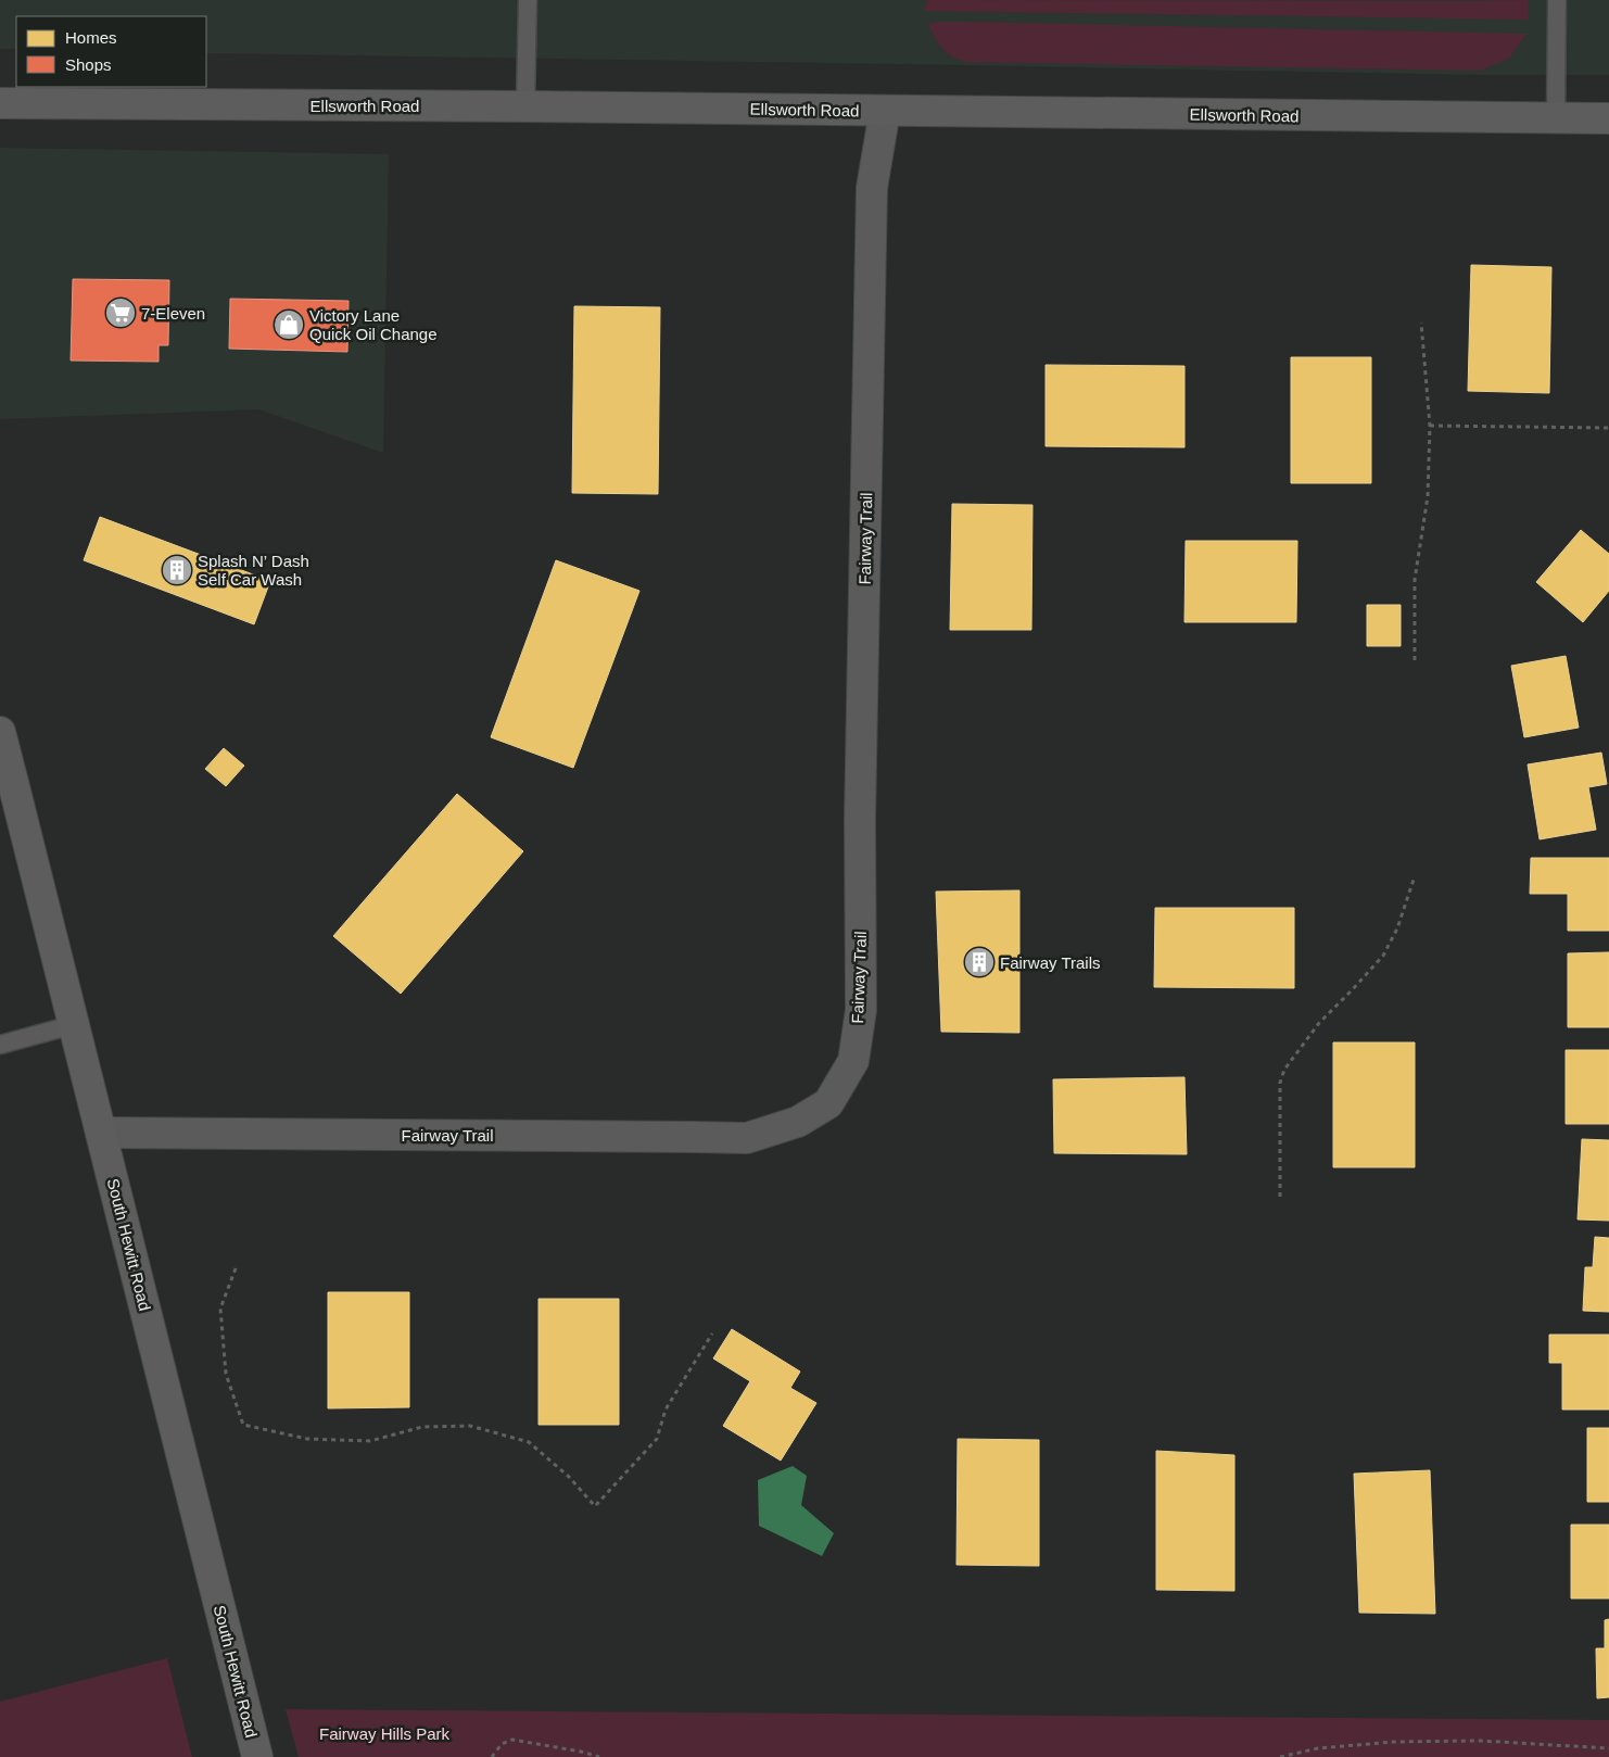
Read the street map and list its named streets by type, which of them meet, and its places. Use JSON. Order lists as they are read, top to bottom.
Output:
{
  "streets": {
    "main road": ["Ellsworth Road", "South Hewitt Road"],
    "street": ["Fairway Trail"]
  },
  "crossings": [
    ["Ellsworth Road", "Fairway Trail"],
    ["Fairway Trail", "South Hewitt Road"]
  ],
  "parks": ["Fairway Hills Park"],
  "places": {
    "supermarket": ["7-Eleven"],
    "shop": ["Victory Lane Quick Oil Change"],
    "building": ["Splash N’ Dash Self Car Wash", "Fairway Trails"]
  },
  "legend": ["Homes", "Shops"]
}
